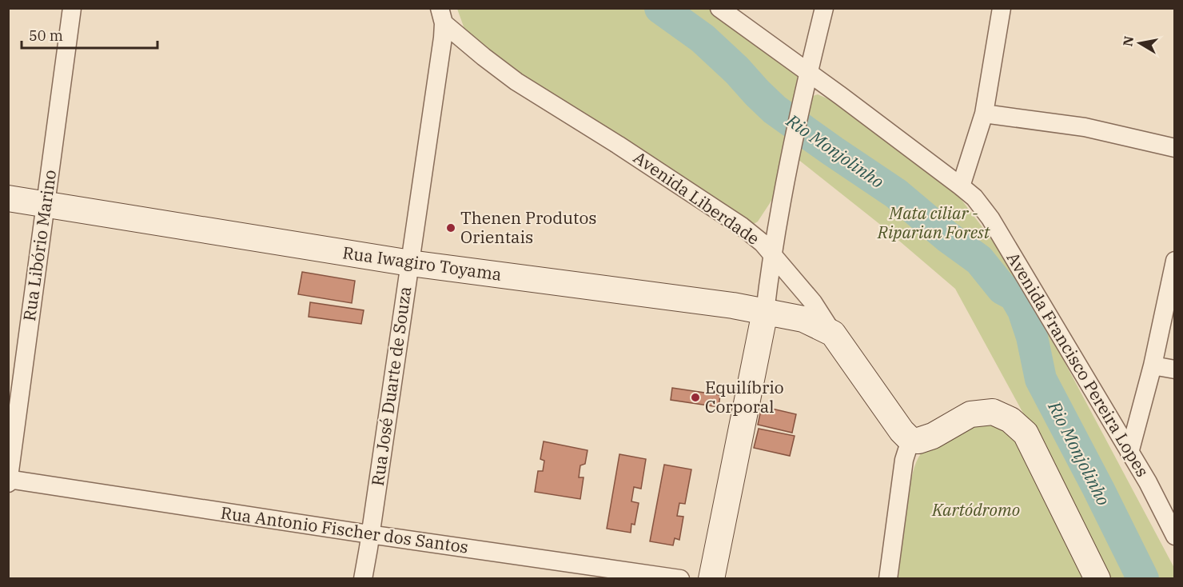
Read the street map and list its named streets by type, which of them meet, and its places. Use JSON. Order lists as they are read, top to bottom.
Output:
{
  "streets": {
    "street": [
      "Avenida Liberdade",
      "Rua Libório Marino",
      "Rua Iwagiro Toyama",
      "Avenida Francisco Pereira Lopes",
      "Rua José Duarte de Souza",
      "Rua Antonio Fischer dos Santos"
    ]
  },
  "crossings": [
    ["Avenida Liberdade", "Rua Iwagiro Toyama"],
    ["Avenida Liberdade", "Rua José Duarte de Souza"],
    ["Rua Libório Marino", "Rua Iwagiro Toyama"],
    ["Rua Libório Marino", "Rua Antonio Fischer dos Santos"],
    ["Rua Iwagiro Toyama", "Rua José Duarte de Souza"],
    ["Rua José Duarte de Souza", "Rua Antonio Fischer dos Santos"]
  ],
  "water": ["Rio Monjolinho"],
  "parks": ["Mata ciliar - Riparian Forest", "Kartódromo"],
  "places": ["Thenen Produtos Orientais", "Equilíbrio Corporal"],
  "scale_bar": "50 m",
  "north": "left"
}
